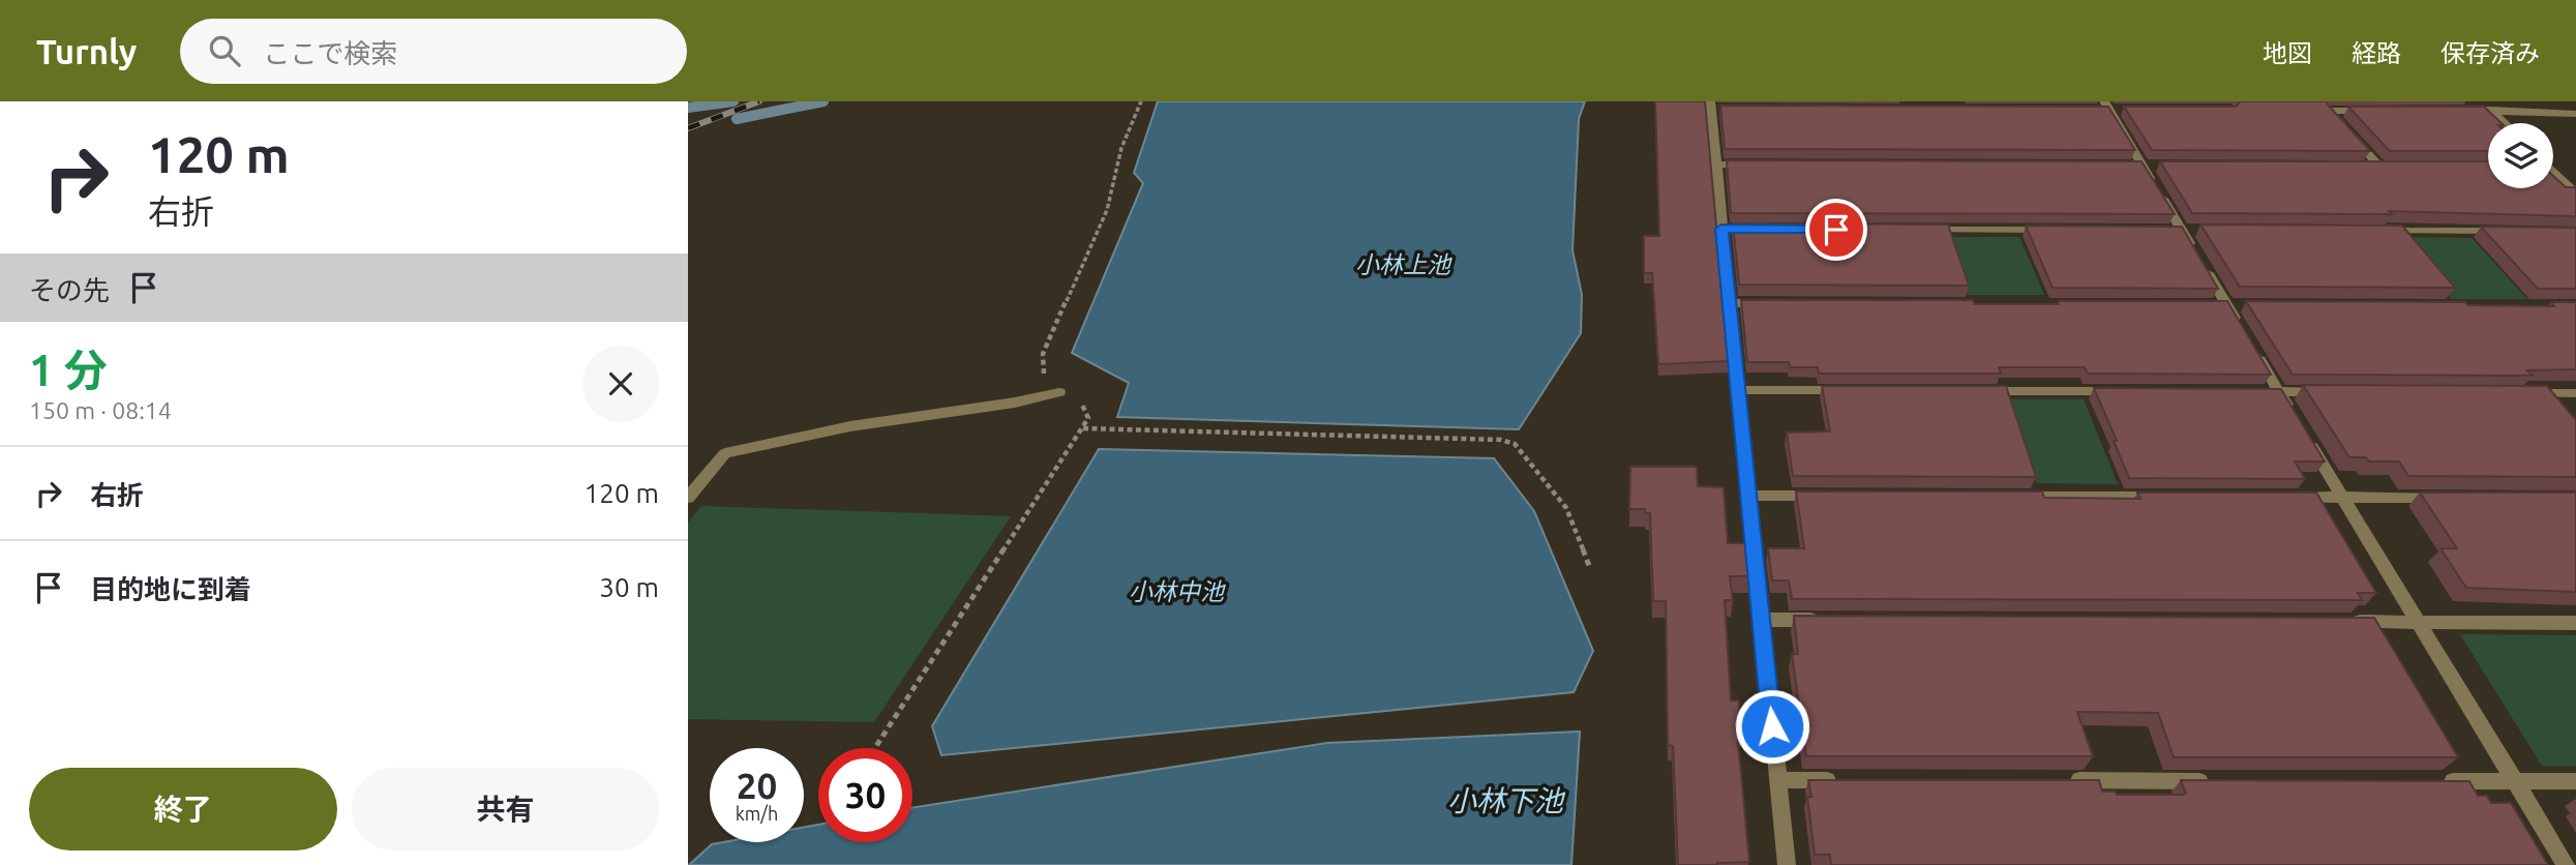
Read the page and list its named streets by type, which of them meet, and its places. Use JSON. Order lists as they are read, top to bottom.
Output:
{
  "water": ["小林上池", "小林中池", "小林下池"],
  "page": {
    "header": "Turnly",
    "search": "ここで検索",
    "nav": ["地図", "経路", "保存済み"],
    "turn": ["120 m", "右折"],
    "then": "その先",
    "heading": ["1 分", "150 m · 08:14"],
    "list": [
      {
        "name": "右折",
        "value": "120 m"
      },
      {
        "name": "目的地に到着",
        "value": "30 m"
      }
    ],
    "speed": "20 km/h",
    "limit": "30",
    "buttons": ["終了", "共有"]
  }
}
